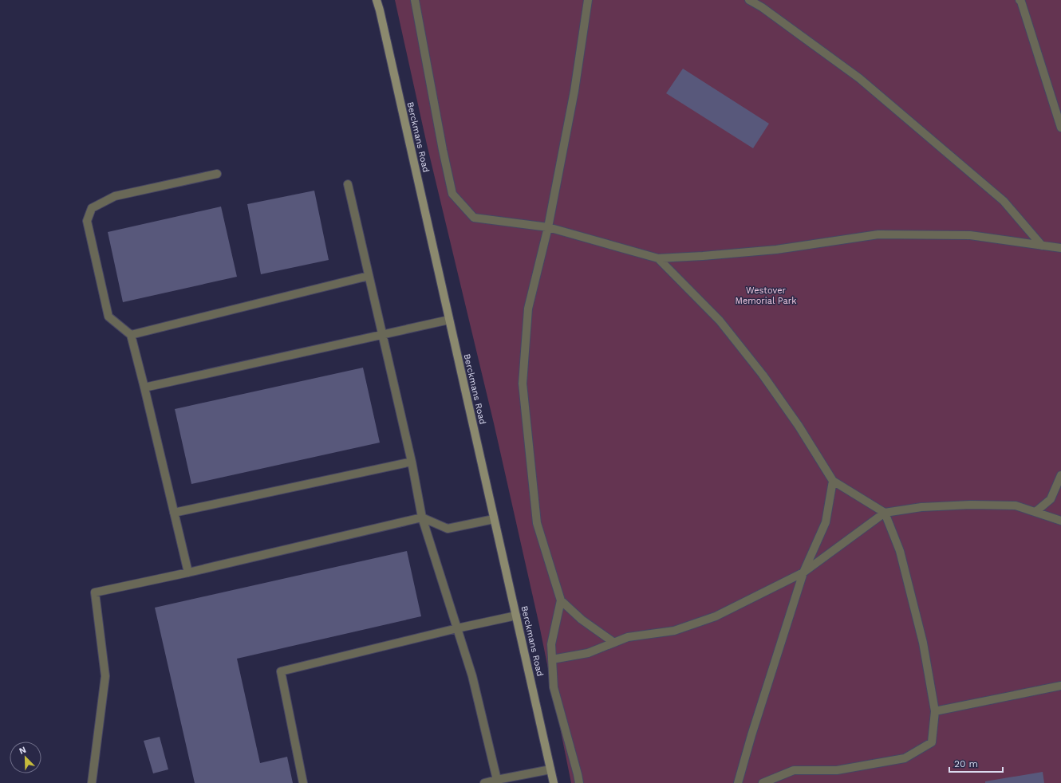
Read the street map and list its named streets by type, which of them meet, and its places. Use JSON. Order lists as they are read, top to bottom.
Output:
{
  "streets": {
    "main road": ["Berckmans Road"]
  },
  "parks": ["Westover Memorial Park"],
  "scale_bar": "20 m",
  "north": "top left"
}
